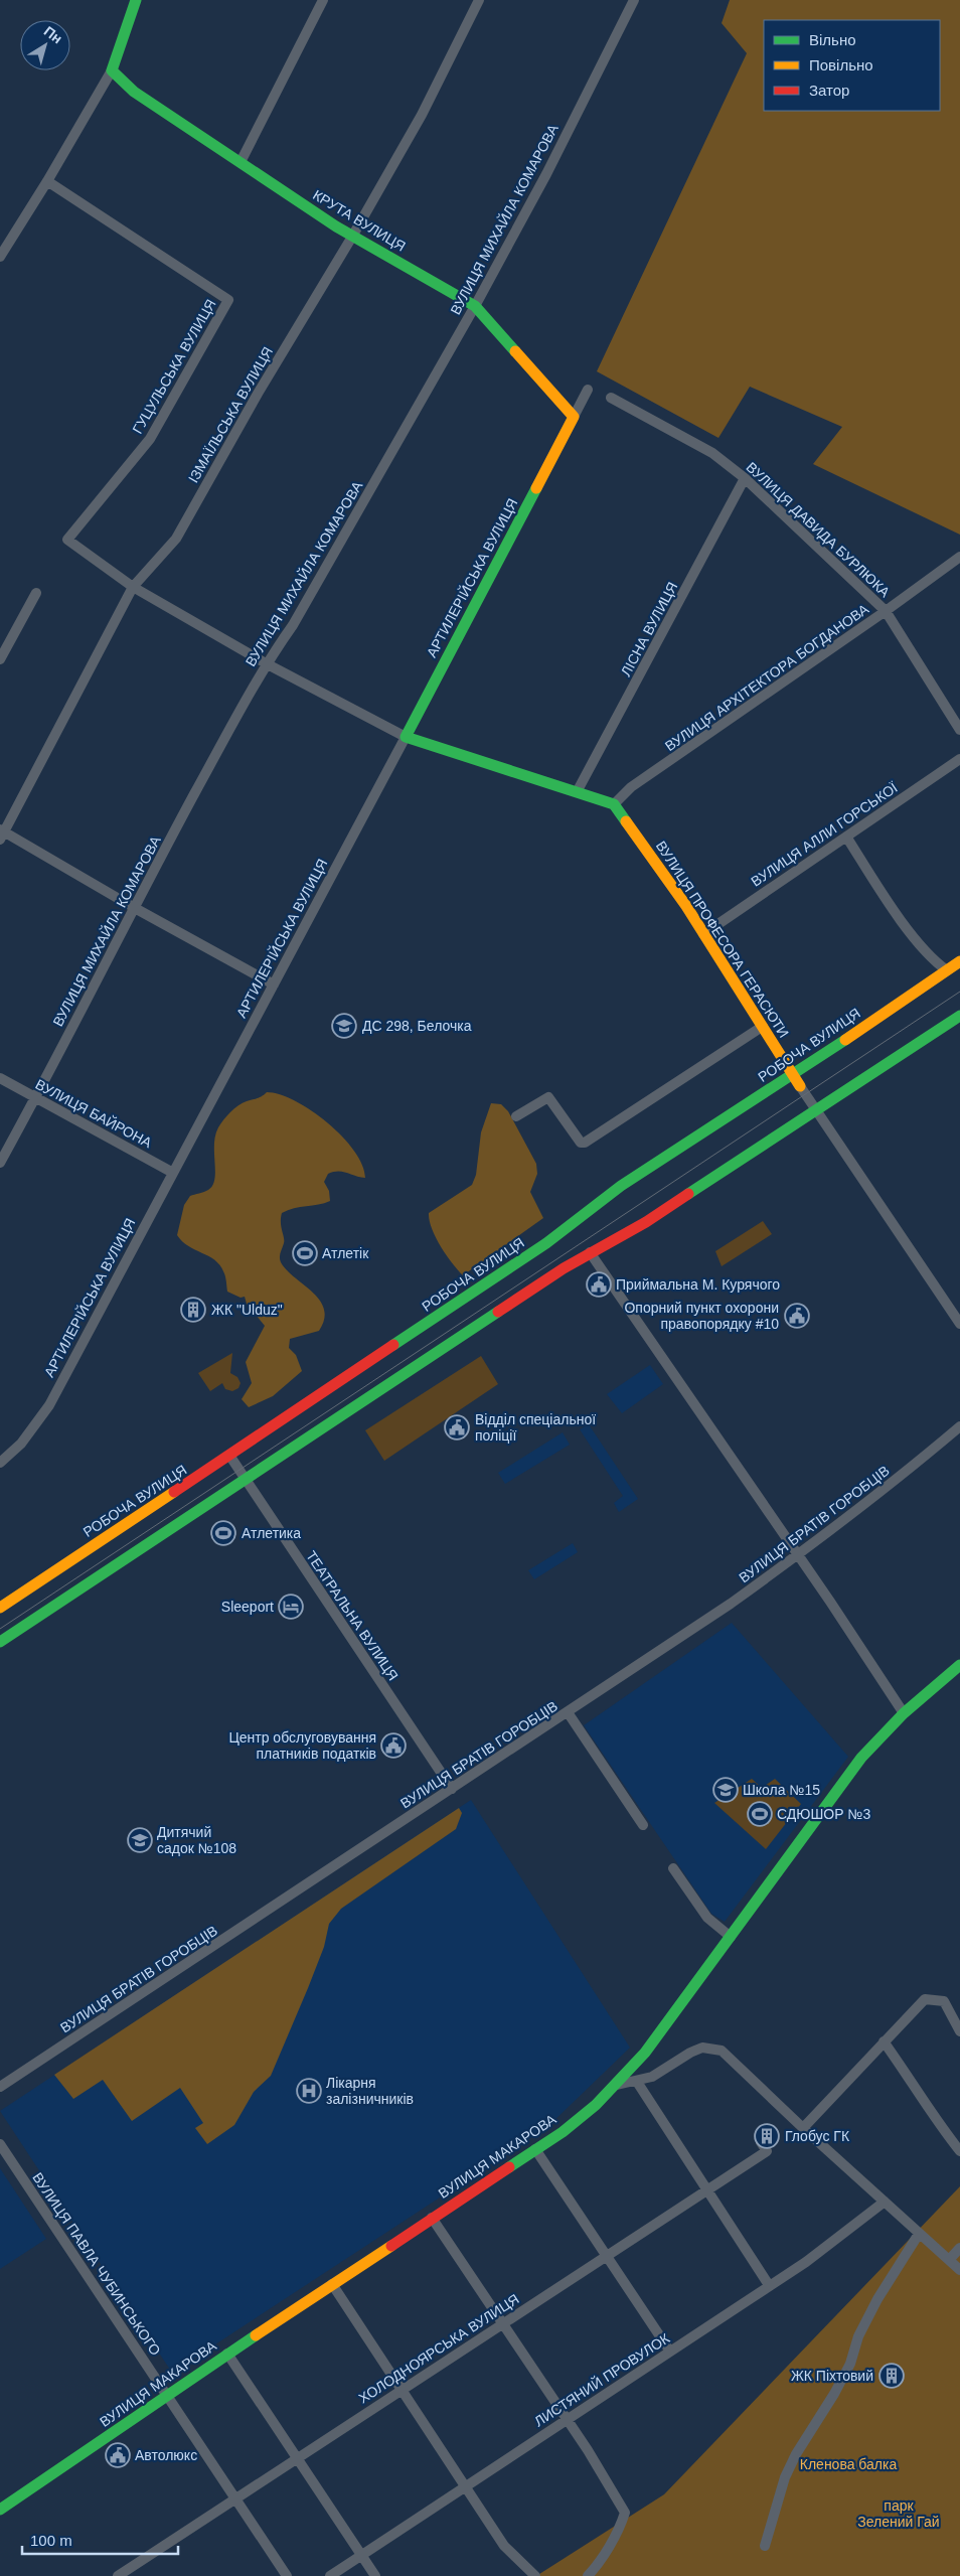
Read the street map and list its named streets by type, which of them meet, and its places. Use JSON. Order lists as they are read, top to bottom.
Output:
{
  "streets": {
    "street": [
      "ВУЛИЦЯ МИХАЙЛА КОМАРОВА",
      "КРУТА ВУЛИЦЯ",
      "ГУЦУЛЬСЬКА ВУЛИЦЯ",
      "ІЗМАЇЛЬСЬКА ВУЛИЦЯ",
      "ВУЛИЦЯ ДАВИДА БУРЛЮКА",
      "АРТИЛЕРІЙСЬКА ВУЛИЦЯ",
      "ЛІСНА ВУЛИЦЯ",
      "ВУЛИЦЯ АРХІТЕКТОРА БОГДАНОВА",
      "ВУЛИЦЯ АЛЛИ ГОРСЬКОЇ",
      "ВУЛИЦЯ ПРОФЕСОРА ГЕРАСЮТИ",
      "РОБОЧА ВУЛИЦЯ",
      "ВУЛИЦЯ БАЙРОНА",
      "ВУЛИЦЯ БРАТІВ ГОРОБЦІВ",
      "ТЕАТРАЛЬНА ВУЛИЦЯ",
      "ВУЛИЦЯ МАКАРОВА",
      "ВУЛИЦЯ ПАВЛА ЧУБИНСЬКОГО",
      "ХОЛОДНОЯРСЬКА ВУЛИЦЯ",
      "ЛИСТЯНИЙ ПРОВУЛОК"
    ]
  },
  "crossings": [
    ["ВУЛИЦЯ МИХАЙЛА КОМАРОВА", "КРУТА ВУЛИЦЯ"],
    ["ВУЛИЦЯ МИХАЙЛА КОМАРОВА", "ГУЦУЛЬСЬКА ВУЛИЦЯ"],
    ["ВУЛИЦЯ МИХАЙЛА КОМАРОВА", "ВУЛИЦЯ БАЙРОНА"],
    ["КРУТА ВУЛИЦЯ", "ІЗМАЇЛЬСЬКА ВУЛИЦЯ"],
    ["КРУТА ВУЛИЦЯ", "АРТИЛЕРІЙСЬКА ВУЛИЦЯ"],
    ["ГУЦУЛЬСЬКА ВУЛИЦЯ", "ІЗМАЇЛЬСЬКА ВУЛИЦЯ"],
    ["ГУЦУЛЬСЬКА ВУЛИЦЯ", "АРТИЛЕРІЙСЬКА ВУЛИЦЯ"],
    ["ВУЛИЦЯ ДАВИДА БУРЛЮКА", "ЛІСНА ВУЛИЦЯ"],
    ["ВУЛИЦЯ ДАВИДА БУРЛЮКА", "ВУЛИЦЯ АРХІТЕКТОРА БОГДАНОВА"],
    ["АРТИЛЕРІЙСЬКА ВУЛИЦЯ", "ВУЛИЦЯ БАЙРОНА"],
    ["ВУЛИЦЯ АРХІТЕКТОРА БОГДАНОВА", "ВУЛИЦЯ ПРОФЕСОРА ГЕРАСЮТИ"],
    ["ВУЛИЦЯ АЛЛИ ГОРСЬКОЇ", "ВУЛИЦЯ ПРОФЕСОРА ГЕРАСЮТИ"],
    ["ВУЛИЦЯ ПРОФЕСОРА ГЕРАСЮТИ", "РОБОЧА ВУЛИЦЯ"],
    ["РОБОЧА ВУЛИЦЯ", "ТЕАТРАЛЬНА ВУЛИЦЯ"],
    ["ВУЛИЦЯ БРАТІВ ГОРОБЦІВ", "ТЕАТРАЛЬНА ВУЛИЦЯ"],
    ["ВУЛИЦЯ МАКАРОВА", "ВУЛИЦЯ ПАВЛА ЧУБИНСЬКОГО"],
    ["ВУЛИЦЯ ПАВЛА ЧУБИНСЬКОГО", "ХОЛОДНОЯРСЬКА ВУЛИЦЯ"]
  ],
  "parks": ["Кленова балка", "парк Зелений Гай"],
  "places": {
    "school or university": ["ДС 298, Белочка", "Школа №15", "Дитячий садок №108"],
    "sports": ["Атлетік", "Атлетика", "СДЮШОР №3"],
    "public building": [
      "Приймальна М. Курячого",
      "Опорний пункт охорони правопорядку #10",
      "Відділ спеціальної поліції",
      "Центр обслуговування платників податків",
      "Автолюкс"
    ],
    "building": ["ЖК \"Ulduz\"", "Глобус ГК", "ЖК Піхтовий"],
    "hotel": ["Sleeport"],
    "hospital": ["Лікарня залізничників"]
  },
  "legend": ["Вільно", "Повільно", "Затор"],
  "scale_bar": "100 m",
  "north": "top right"
}
